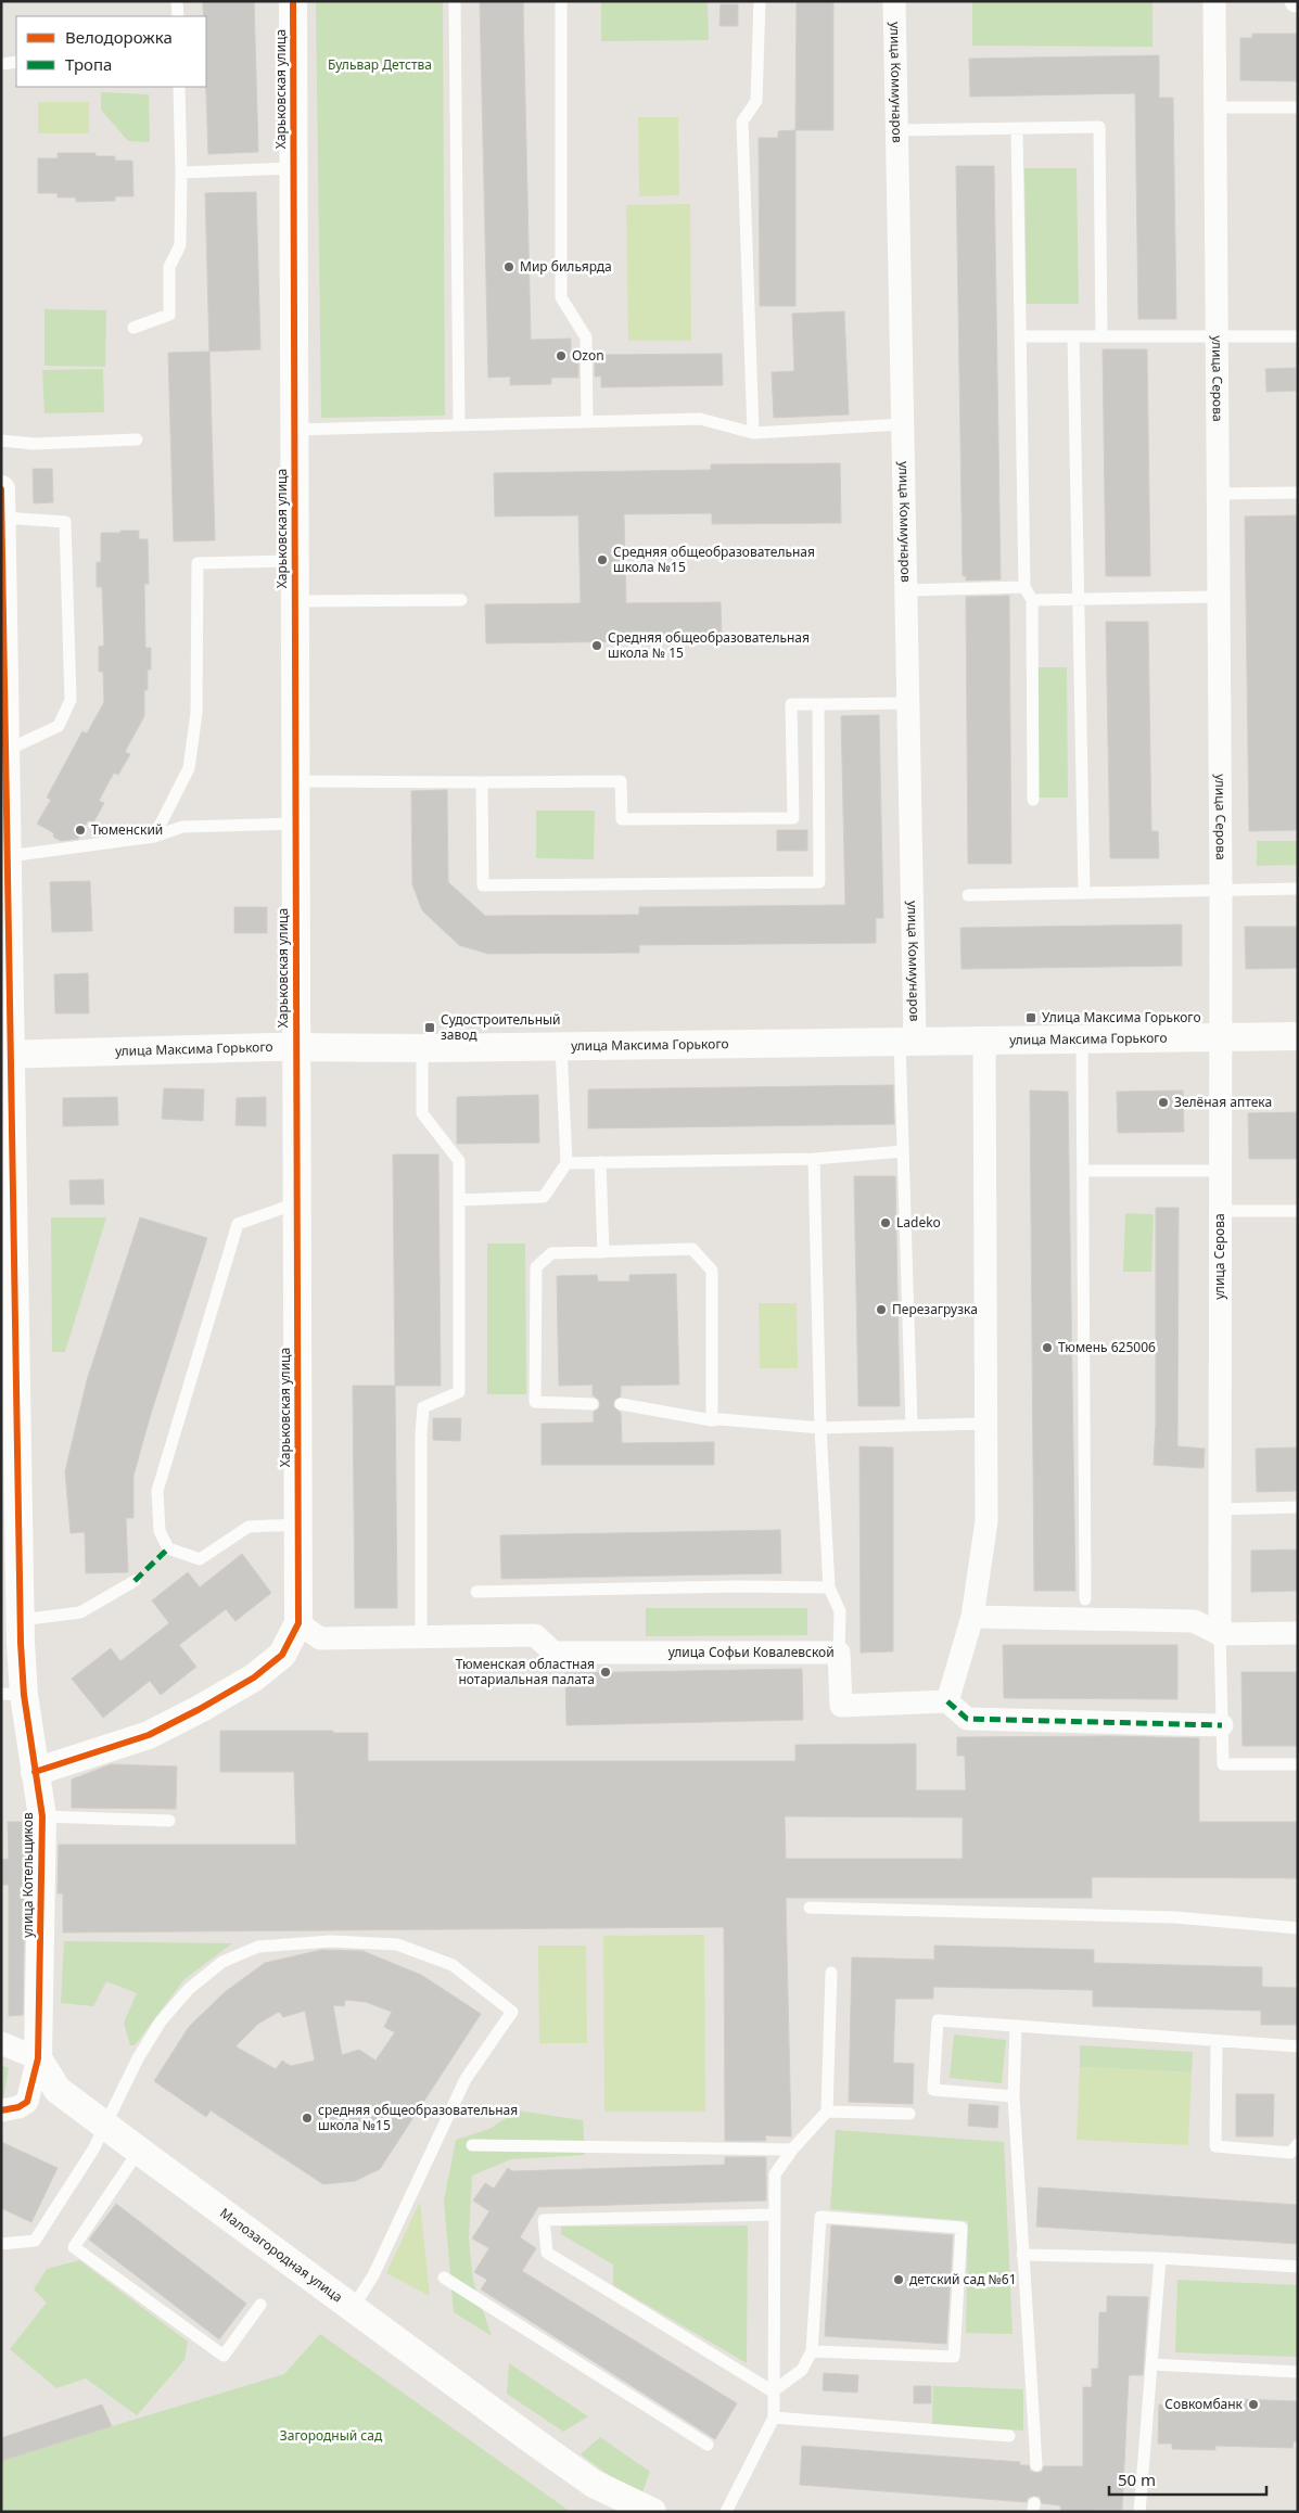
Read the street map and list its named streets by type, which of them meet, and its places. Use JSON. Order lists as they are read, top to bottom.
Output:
{
  "streets": {
    "street": [
      "улица Коммунаров",
      "Харьковская улица",
      "улица Серова",
      "улица Максима Горького",
      "улица Софьи Ковалевской",
      "улица Котельщиков",
      "Малозагородная улица"
    ]
  },
  "crossings": [
    ["улица Коммунаров", "улица Максима Горького"],
    ["Харьковская улица", "улица Максима Горького"],
    ["Харьковская улица", "улица Софьи Ковалевской"],
    ["Харьковская улица", "улица Котельщиков"],
    ["улица Серова", "улица Максима Горького"],
    ["улица Максима Горького", "улица Котельщиков"],
    ["улица Котельщиков", "Малозагородная улица"]
  ],
  "parks": ["Бульвар Детства", "Загородный сад"],
  "places": {
    "other": [
      "Мир бильярда",
      "Ozon",
      "Средняя общеобразовательная школа №15",
      "Средняя общеобразовательная школа № 15",
      "Тюменский",
      "Зелёная аптека",
      "Ladeko",
      "Перезагрузка",
      "Тюмень 625006",
      "Тюменская областная нотариальная палата",
      "средняя общеобразовательная школа №15",
      "детский сад №61",
      "Совкомбанк"
    ],
    "transit": ["Улица Максима Горького", "Судостроительный завод"]
  },
  "legend": ["Велодорожка", "Тропа"],
  "scale_bar": "50 m"
}
